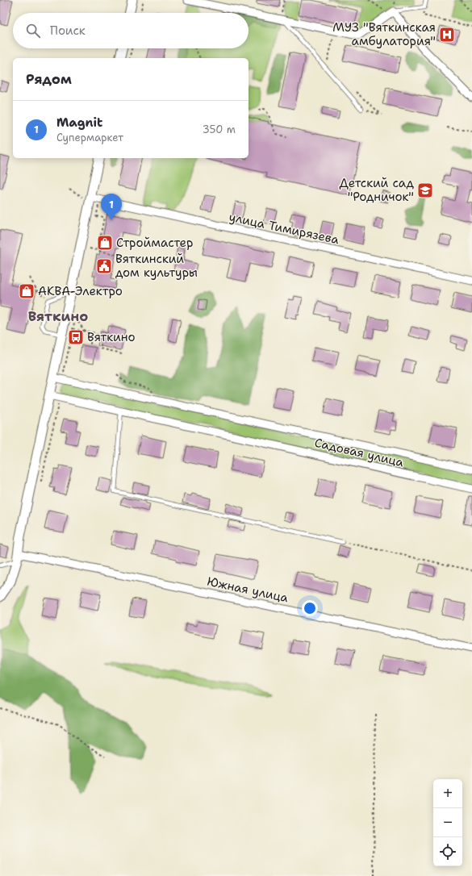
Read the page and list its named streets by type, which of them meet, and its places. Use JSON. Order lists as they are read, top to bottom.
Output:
{
  "streets": {
    "street": ["улица Тимирязева", "Садовая улица", "Южная улица"]
  },
  "districts": ["Вяткино"],
  "places": {
    "hospital": ["МУЗ \"Вяткинская амбулатория\""],
    "school or university": ["Детский сад \"Родничок\""],
    "shop": ["Строймастер", "АКВА-Электро"],
    "public building": ["Вяткинский дом культуры"],
    "bus stop": ["Вяткино"]
  },
  "page": {
    "search": "Поиск",
    "heading": "Рядом",
    "list": [
      {
        "mark": "1",
        "name": "Magnit",
        "note": "Супермаркет",
        "value": "350 m"
      }
    ],
    "pins": "1",
    "map_buttons": ["+", "−"]
  }
}
